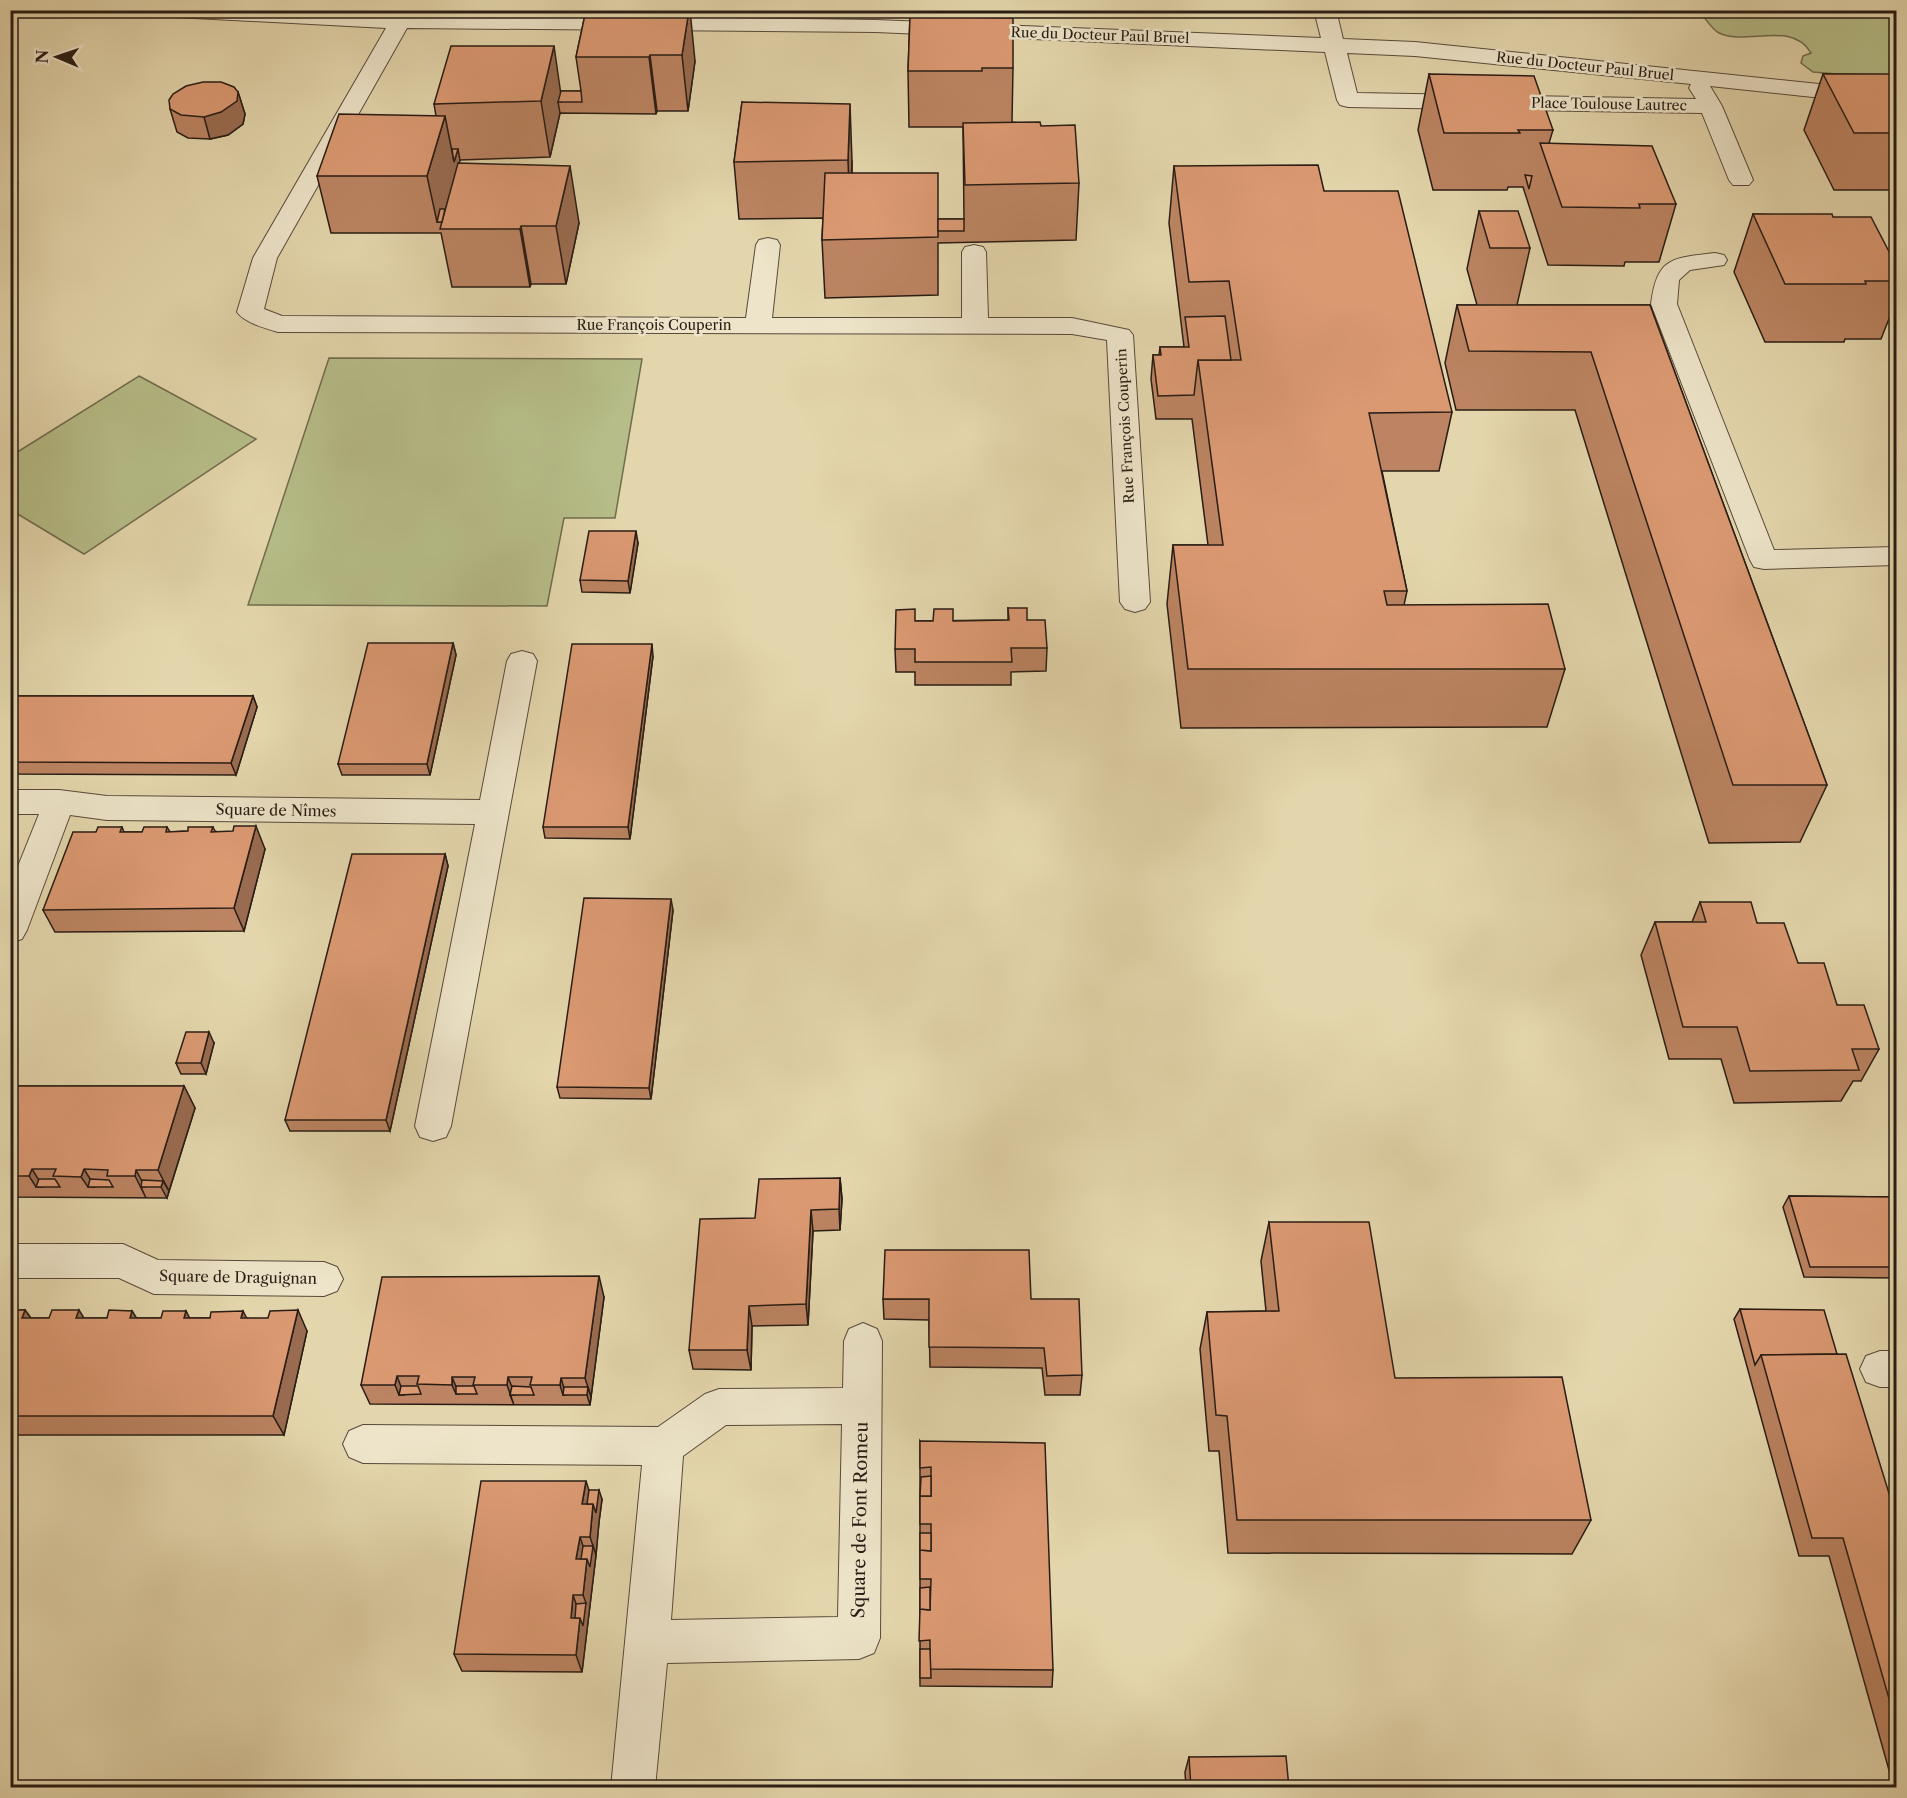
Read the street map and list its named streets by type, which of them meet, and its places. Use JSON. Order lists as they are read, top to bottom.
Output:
{
  "streets": {
    "street": [
      "Rue du Docteur Paul Bruel",
      "Place Toulouse Lautrec",
      "Rue François Couperin",
      "Square de Nîmes",
      "Square de Draguignan",
      "Square de Font Romeu"
    ]
  },
  "crossings": [
    ["Rue du Docteur Paul Bruel", "Place Toulouse Lautrec"],
    ["Rue du Docteur Paul Bruel", "Rue François Couperin"]
  ],
  "north": "left"
}
